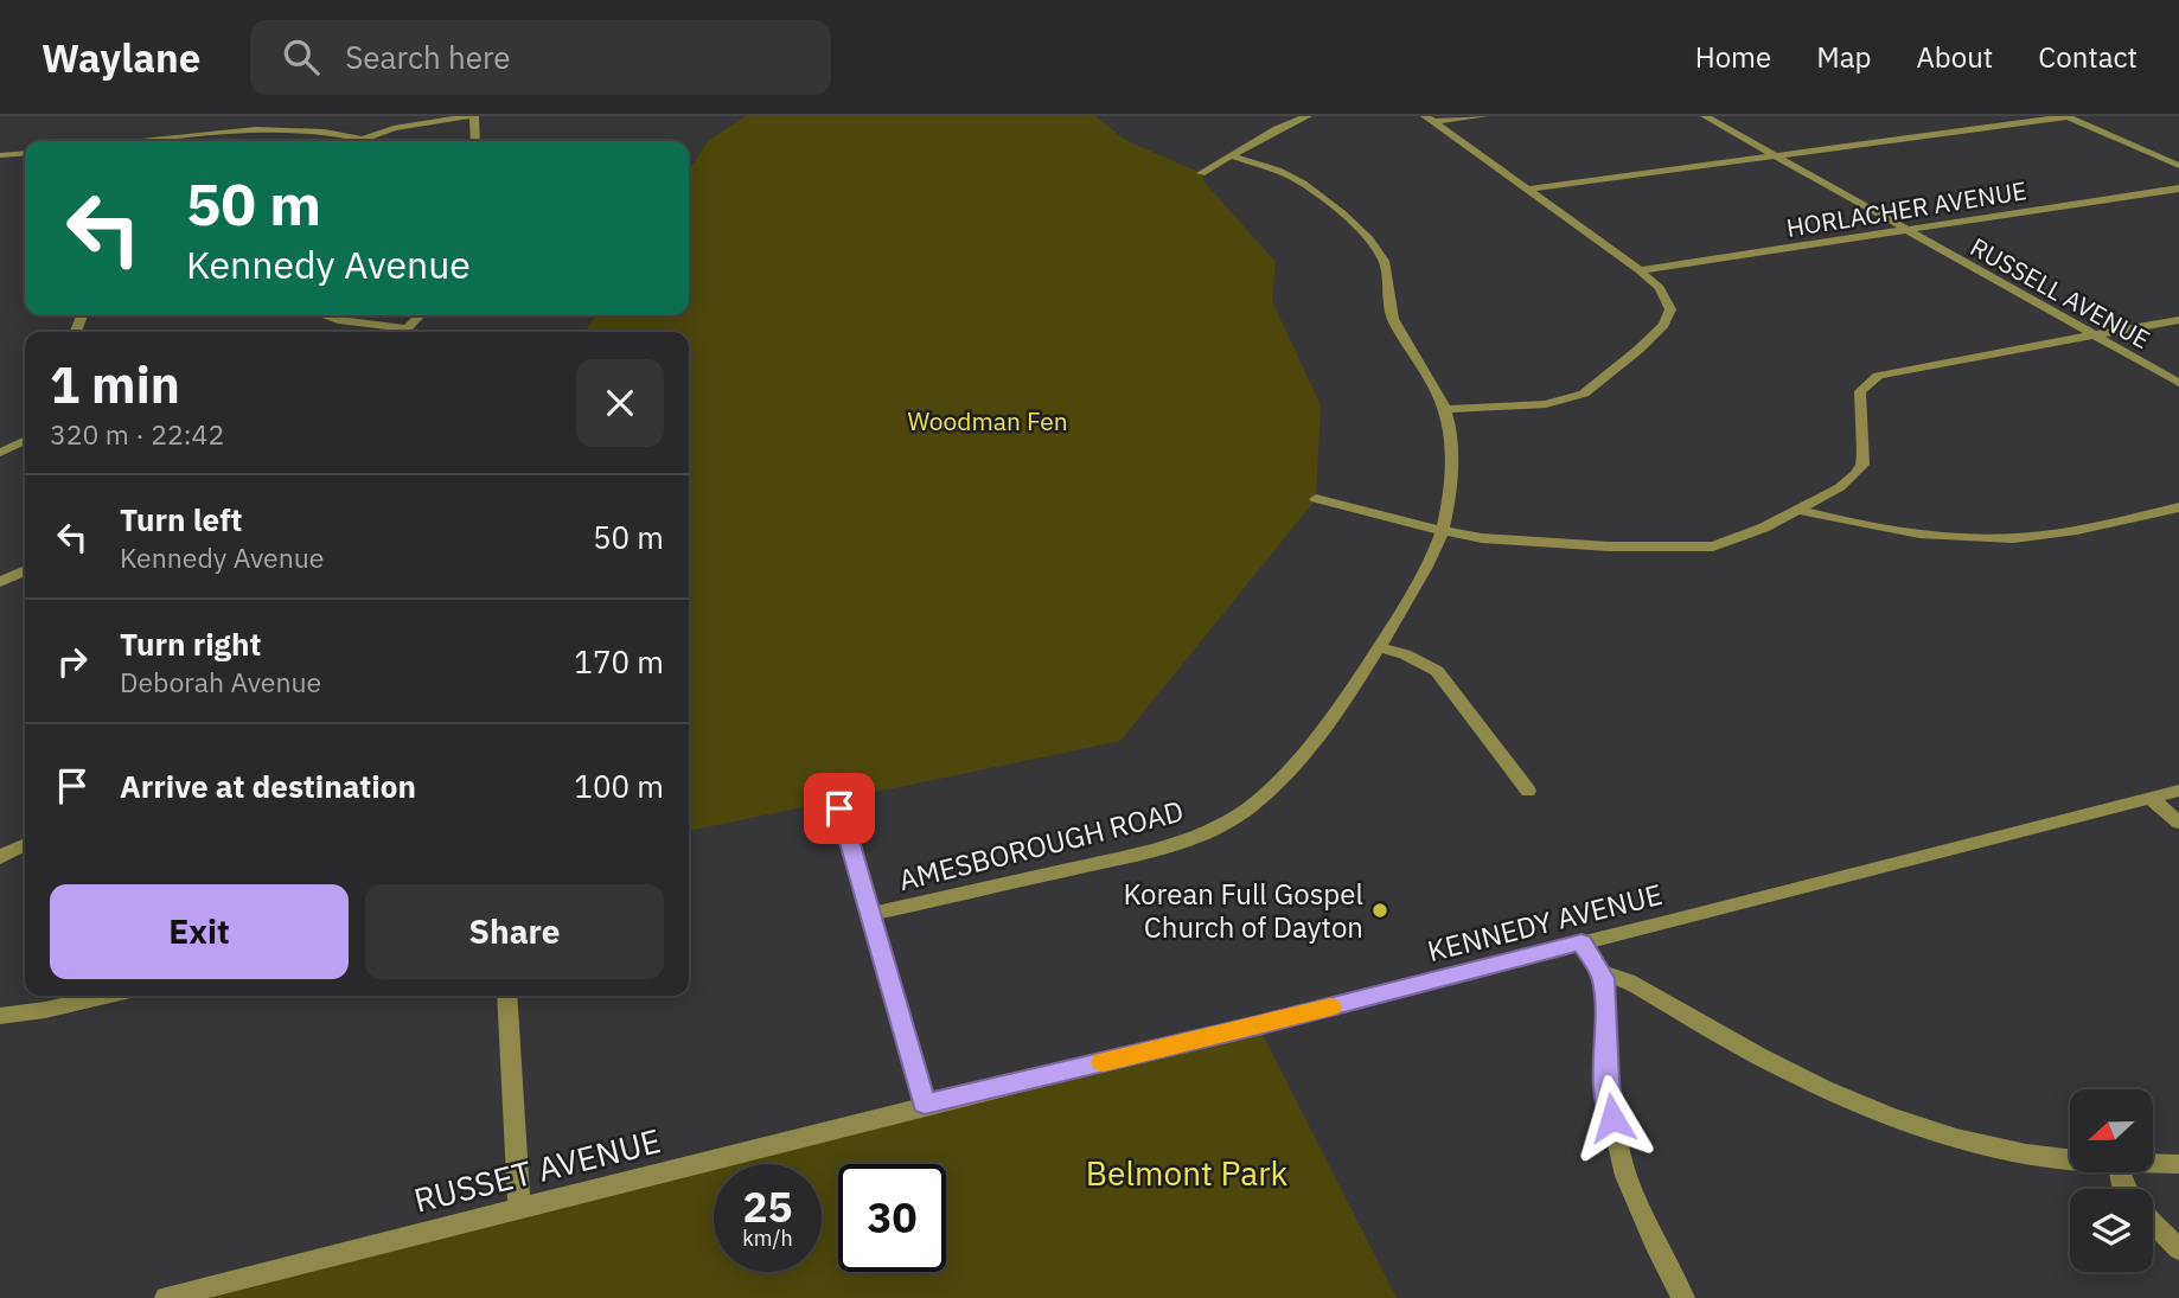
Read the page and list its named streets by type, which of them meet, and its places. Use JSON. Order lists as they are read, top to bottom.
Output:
{
  "streets": {
    "street": [
      "HORLACHER AVENUE",
      "RUSSELL AVENUE",
      "AMESBOROUGH ROAD",
      "KENNEDY AVENUE",
      "RUSSET AVENUE"
    ]
  },
  "crossings": [
    ["HORLACHER AVENUE", "RUSSELL AVENUE"],
    ["KENNEDY AVENUE", "RUSSET AVENUE"]
  ],
  "parks": ["Woodman Fen", "Belmont Park"],
  "places": ["Korean Full Gospel Church of Dayton"],
  "north": "left",
  "page": {
    "header": "Waylane",
    "search": "Search here",
    "nav": [
      "Home",
      "Map",
      "About",
      "Contact"
    ],
    "turn": ["50 m", "Kennedy Avenue"],
    "heading": ["1 min", "320 m · 22:42"],
    "list": [
      {
        "name": "Turn left",
        "note": "Kennedy Avenue",
        "value": "50 m"
      },
      {
        "name": "Turn right",
        "note": "Deborah Avenue",
        "value": "170 m"
      },
      {
        "name": "Arrive at destination",
        "value": "100 m"
      }
    ],
    "buttons": ["Exit", "Share"],
    "speed": "25 km/h",
    "limit": "30"
  }
}
